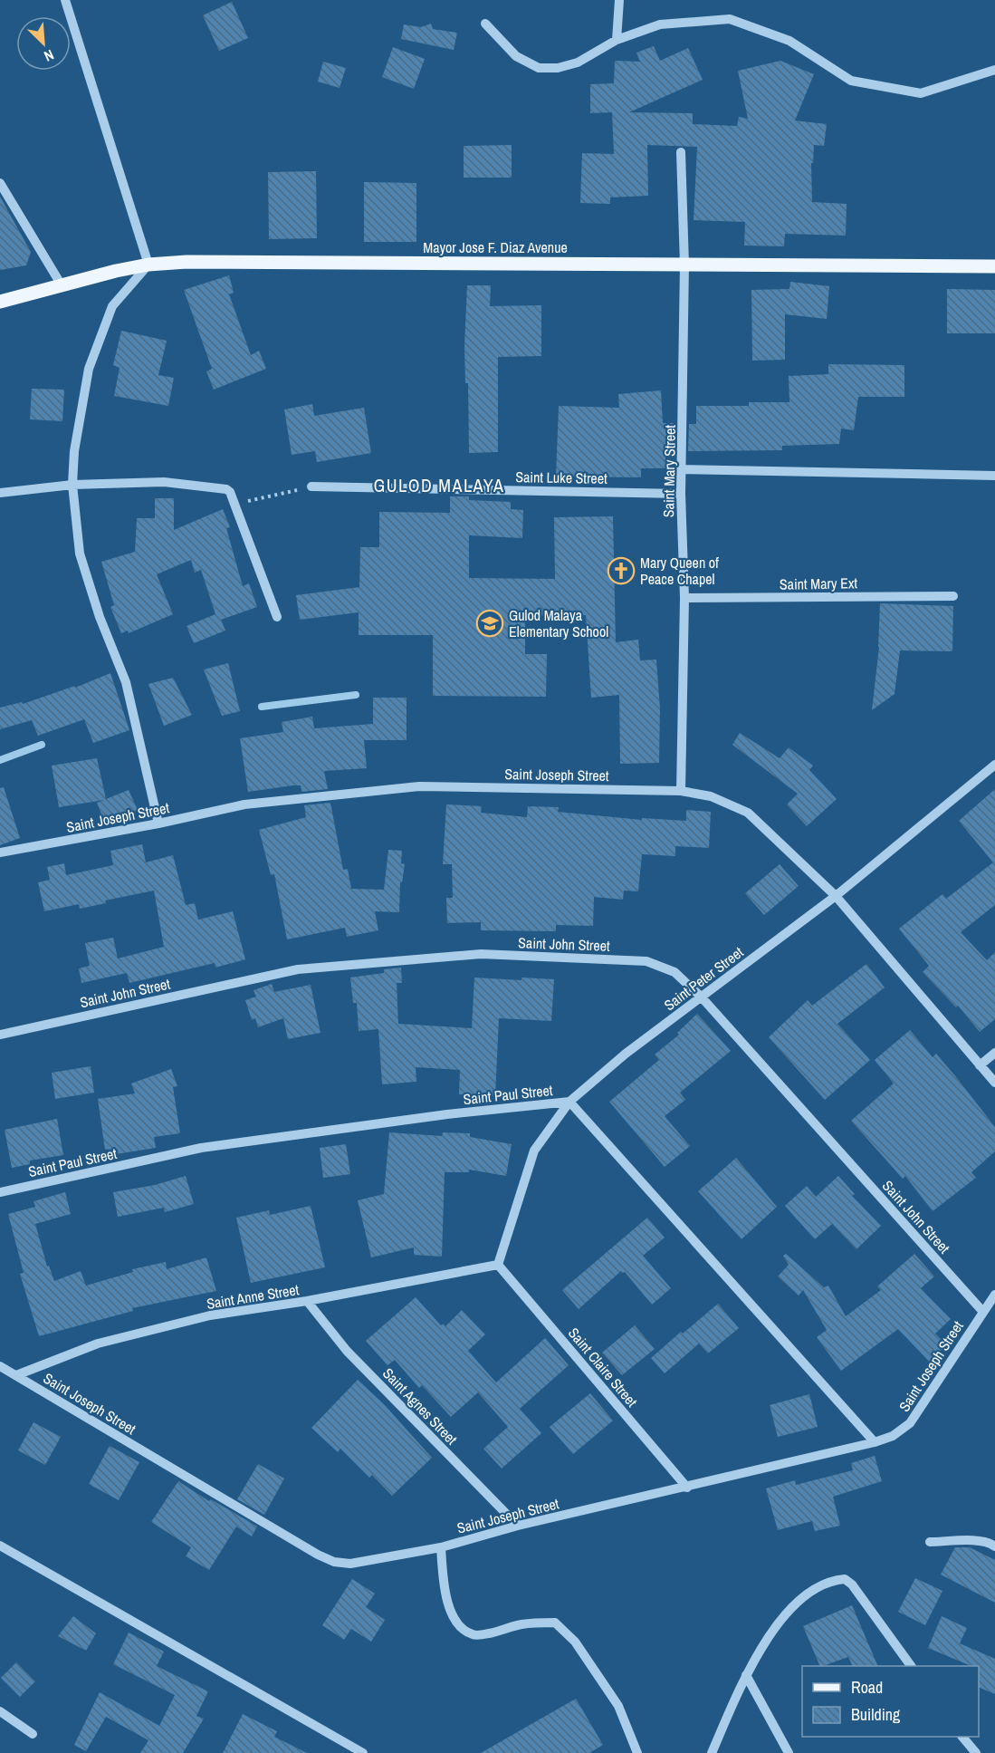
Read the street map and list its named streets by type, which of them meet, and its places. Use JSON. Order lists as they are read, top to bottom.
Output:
{
  "streets": {
    "main road": ["Mayor Jose F. Diaz Avenue"],
    "street": [
      "Saint Mary Street",
      "Saint Luke Street",
      "Saint Mary Ext",
      "Saint Joseph Street",
      "Saint John Street",
      "Saint Peter Street",
      "Saint Paul Street",
      "Saint Anne Street",
      "Saint Claire Street",
      "Saint Agnes Street"
    ]
  },
  "crossings": [
    ["Mayor Jose F. Diaz Avenue", "Saint Mary Street"],
    ["Saint Mary Street", "Saint Luke Street"],
    ["Saint Mary Street", "Saint Mary Ext"],
    ["Saint Mary Street", "Saint Joseph Street"],
    ["Saint Joseph Street", "Saint John Street"],
    ["Saint Joseph Street", "Saint Peter Street"],
    ["Saint Joseph Street", "Saint Paul Street"],
    ["Saint Joseph Street", "Saint Anne Street"],
    ["Saint Joseph Street", "Saint Claire Street"],
    ["Saint Joseph Street", "Saint Agnes Street"],
    ["Saint John Street", "Saint Peter Street"],
    ["Saint Peter Street", "Saint Paul Street"],
    ["Saint Peter Street", "Saint Anne Street"],
    ["Saint Peter Street", "Saint Claire Street"],
    ["Saint Anne Street", "Saint Claire Street"],
    ["Saint Anne Street", "Saint Agnes Street"]
  ],
  "districts": ["GULOD MALAYA"],
  "places": {
    "church": ["Mary Queen of Peace Chapel"],
    "school or university": ["Gulod Malaya Elementary School"]
  },
  "legend": ["Road", "Building"],
  "north": "bottom right"
}
